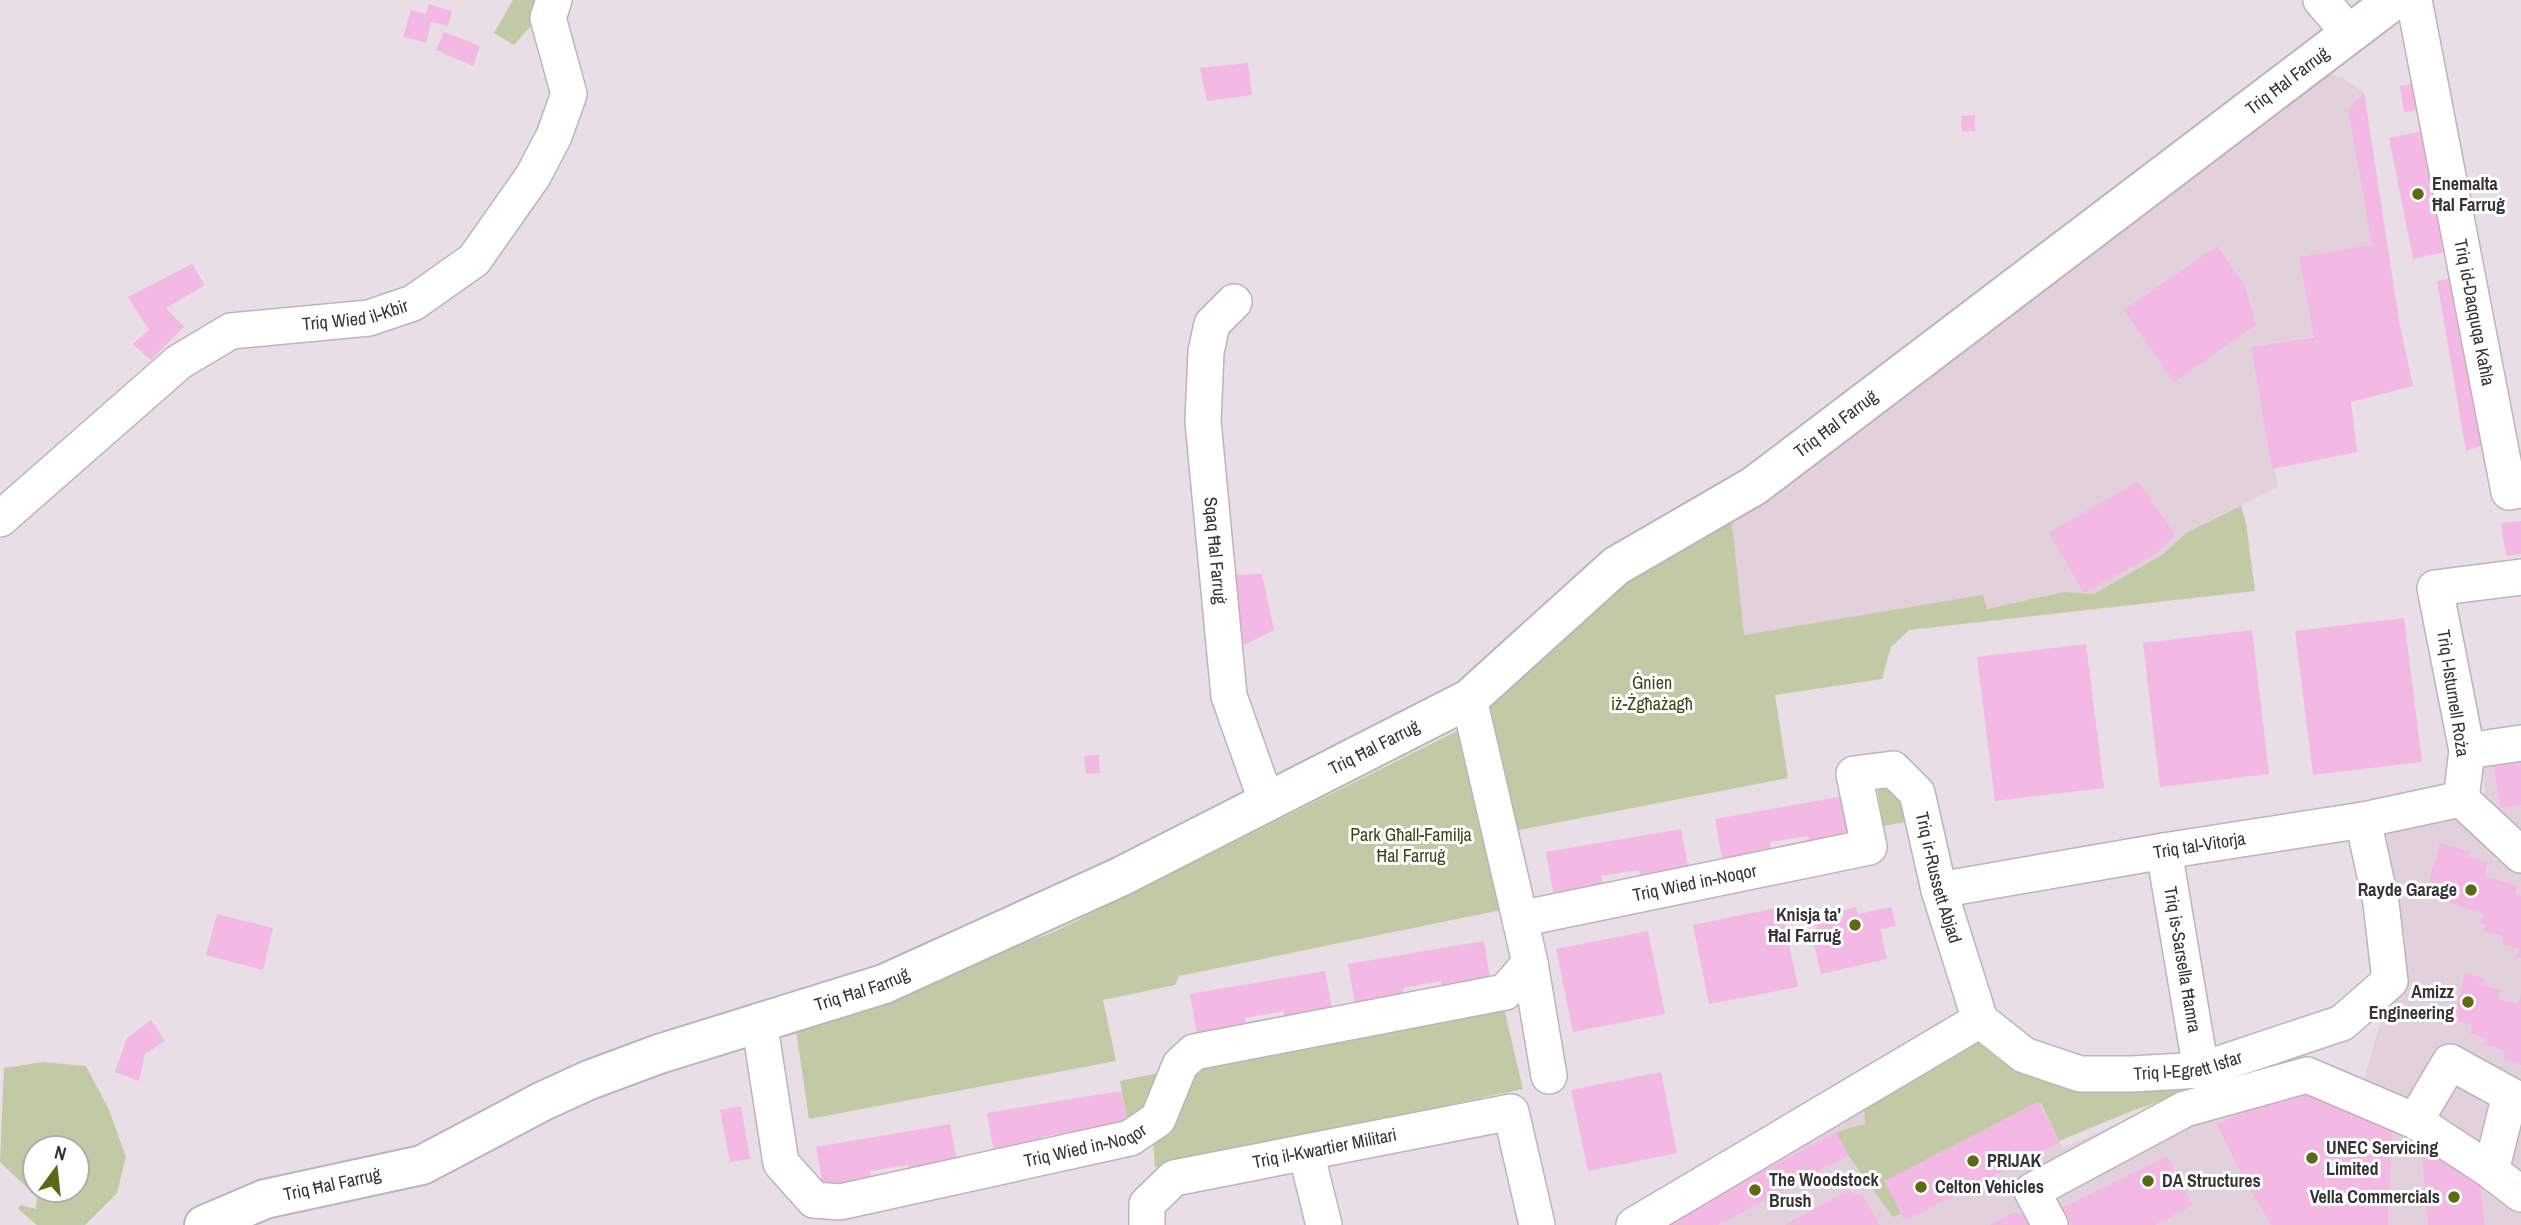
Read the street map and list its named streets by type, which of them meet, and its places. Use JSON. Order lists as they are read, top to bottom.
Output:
{
  "streets": {
    "main road": ["Triq Ħal Farruġ"],
    "street": [
      "Triq Wied il-Kbir",
      "Triq id-Daqquqa Kaħla",
      "Sqaq Ħal Farruġ",
      "Triq l-Isturnell Roża",
      "Triq tal-Vitorja",
      "Triq ir-Russett Abjad",
      "Triq Wied in-Noqor",
      "Triq is-Sarsella Ħamra",
      "Triq l-Egrett Isfar",
      "Triq il-Kwartier Militari"
    ]
  },
  "crossings": [
    ["Triq Ħal Farruġ", "Sqaq Ħal Farruġ"],
    ["Triq Ħal Farruġ", "Triq Wied in-Noqor"],
    ["Triq l-Isturnell Roża", "Triq tal-Vitorja"],
    ["Triq tal-Vitorja", "Triq ir-Russett Abjad"],
    ["Triq tal-Vitorja", "Triq is-Sarsella Ħamra"],
    ["Triq tal-Vitorja", "Triq l-Egrett Isfar"],
    ["Triq ir-Russett Abjad", "Triq Wied in-Noqor"],
    ["Triq ir-Russett Abjad", "Triq l-Egrett Isfar"],
    ["Triq is-Sarsella Ħamra", "Triq l-Egrett Isfar"]
  ],
  "parks": ["Ġnien iż-Żgħażagħ", "Park Għall-Familja Ħal Farruġ"],
  "places": [
    "Enemalta Ħal Farruġ",
    "Rayde Garage",
    "Knisja ta' Ħal Farruġ",
    "Amizz Engineering",
    "UNEC Servicing Limited",
    "PRIJAK",
    "DA Structures",
    "Celton Vehicles",
    "The Woodstock Brush",
    "Vella Commercials"
  ],
  "north": "top"
}
